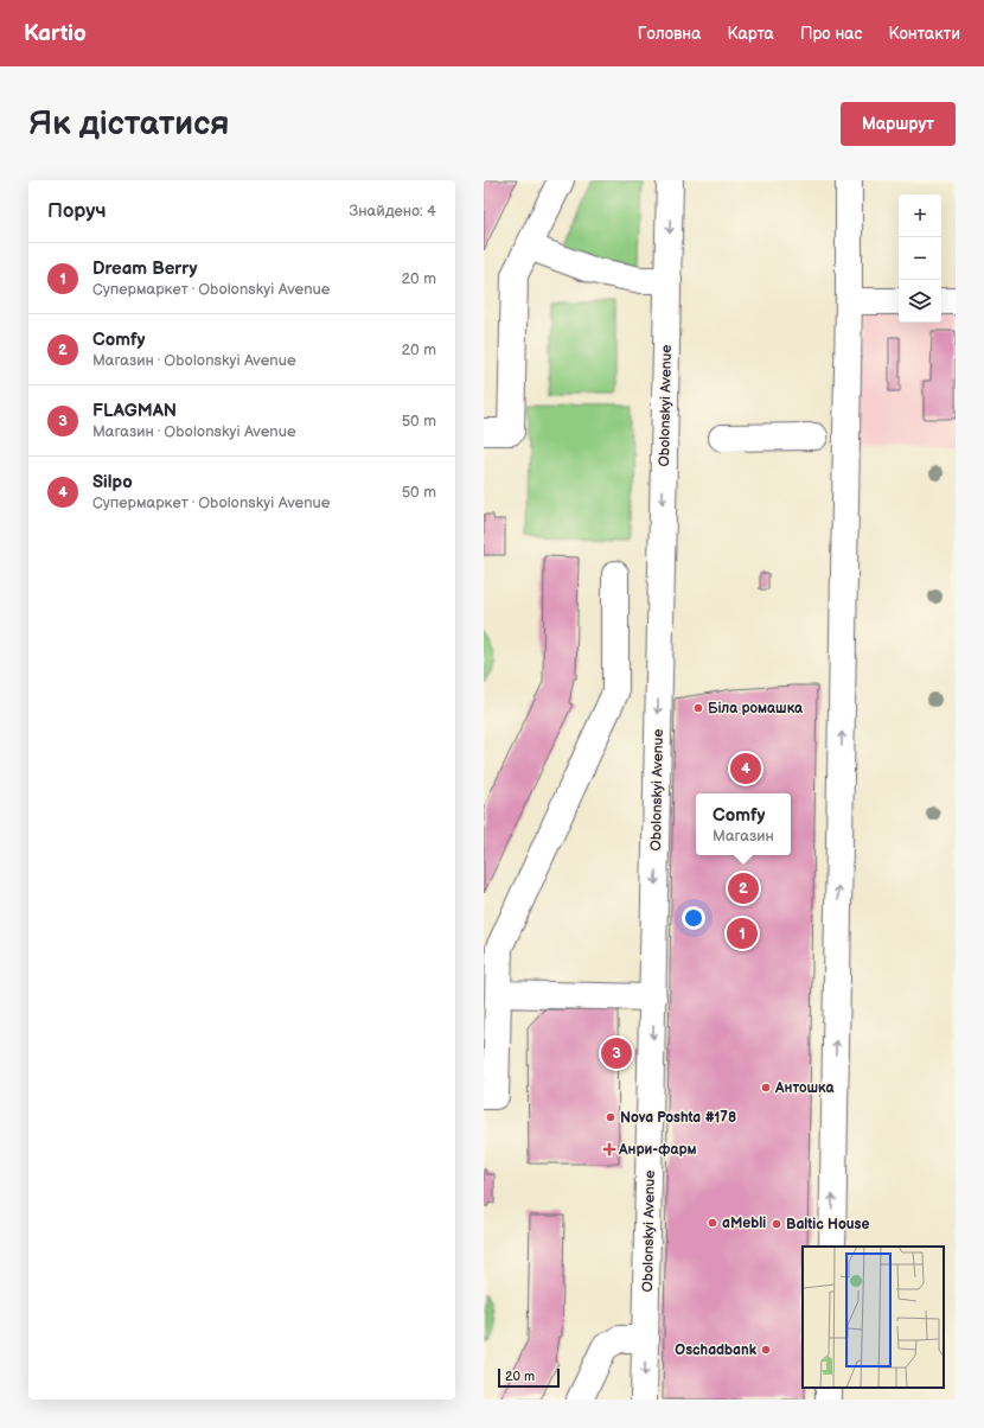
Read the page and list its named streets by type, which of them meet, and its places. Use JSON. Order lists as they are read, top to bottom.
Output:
{
  "streets": {
    "main road": ["Obolonskyi Avenue"]
  },
  "places": {
    "other": [
      "Біла ромашка",
      "Антошка",
      "Nova Poshta #178",
      "aMebli",
      "Baltic House",
      "Oschadbank"
    ],
    "health": ["Анри-фарм"]
  },
  "scale_bar": "20 m",
  "page": {
    "header": "Kartio",
    "nav": [
      "Головна",
      "Карта",
      "Про нас",
      "Контакти"
    ],
    "buttons": "Маршрут",
    "title": "Як дістатися",
    "heading": ["Поруч", "Знайдено: 4"],
    "map_buttons": ["+", "−"],
    "list": [
      {
        "mark": "1",
        "name": "Dream Berry",
        "note": "Супермаркет · Obolonskyi Avenue",
        "value": "20 m"
      },
      {
        "mark": "2",
        "name": "Comfy",
        "note": "Магазин · Obolonskyi Avenue",
        "value": "20 m"
      },
      {
        "mark": "3",
        "name": "FLAGMAN",
        "note": "Магазин · Obolonskyi Avenue",
        "value": "50 m"
      },
      {
        "mark": "4",
        "name": "Silpo",
        "note": "Супермаркет · Obolonskyi Avenue",
        "value": "50 m"
      }
    ],
    "pins": [
      "4",
      "2",
      "1",
      "3"
    ],
    "popup": ["Comfy", "Магазин"],
    "scale": "20 m"
  }
}
